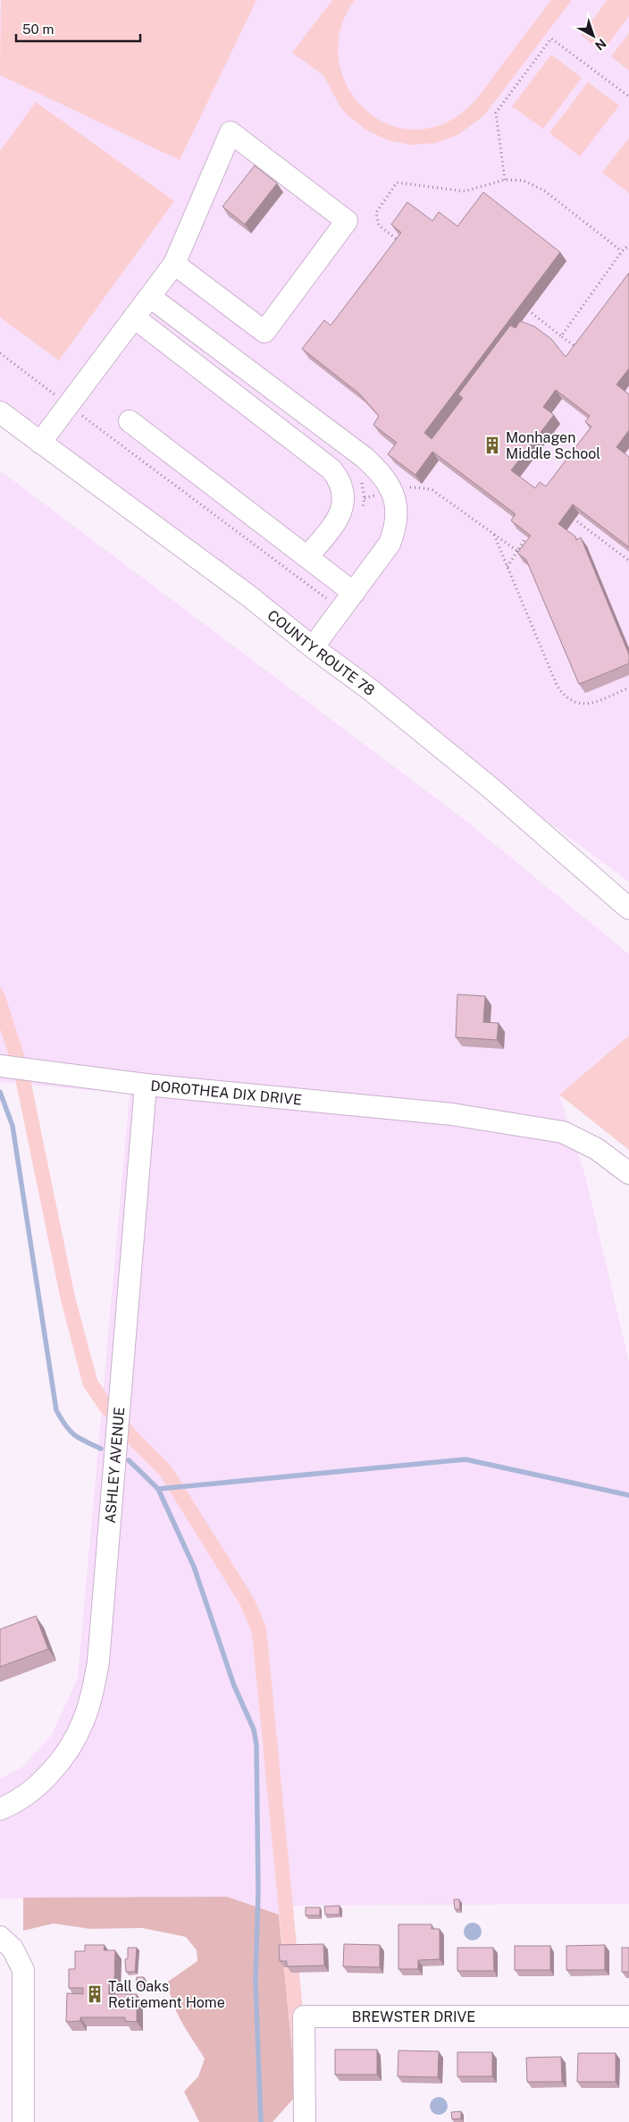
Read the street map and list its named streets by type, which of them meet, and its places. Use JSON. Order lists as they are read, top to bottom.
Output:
{
  "streets": {
    "street": [
      "COUNTY ROUTE 78",
      "DOROTHEA DIX DRIVE",
      "ASHLEY AVENUE",
      "BREWSTER DRIVE"
    ]
  },
  "crossings": [
    ["DOROTHEA DIX DRIVE", "ASHLEY AVENUE"]
  ],
  "places": {
    "building": ["Monhagen Middle School", "Tall Oaks Retirement Home"]
  },
  "scale_bar": "50 m",
  "north": "bottom right"
}
